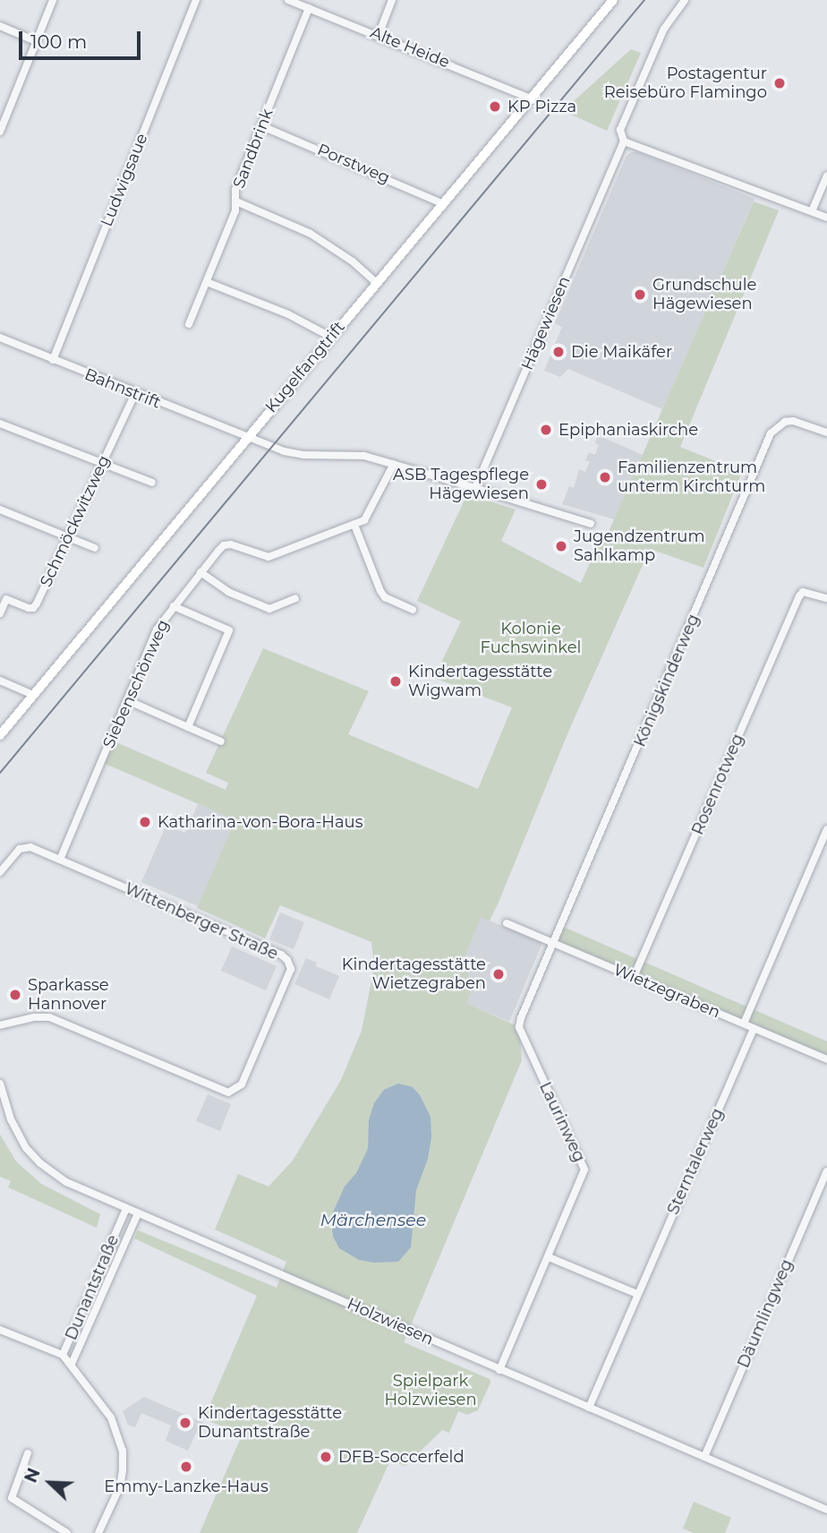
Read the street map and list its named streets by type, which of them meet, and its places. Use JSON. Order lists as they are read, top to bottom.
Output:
{
  "streets": {
    "street": [
      "Alte Heide",
      "Sandbrink",
      "Porstweg",
      "Ludwigsaue",
      "Hägewiesen",
      "Kugelfangtrift",
      "Bahnstrift",
      "Schmöckwitzweg",
      "Königskinderweg",
      "Siebenschönweg",
      "Rosenrotweg",
      "Wittenberger Straße",
      "Wietzegraben",
      "Laurinweg",
      "Sterntalerweg",
      "Dunantstraße",
      "Däumlingweg",
      "Holzwiesen"
    ]
  },
  "crossings": [
    ["Alte Heide", "Sandbrink"],
    ["Alte Heide", "Kugelfangtrift"],
    ["Sandbrink", "Porstweg"],
    ["Porstweg", "Kugelfangtrift"],
    ["Ludwigsaue", "Bahnstrift"],
    ["Kugelfangtrift", "Bahnstrift"],
    ["Bahnstrift", "Schmöckwitzweg"],
    ["Königskinderweg", "Wietzegraben"],
    ["Königskinderweg", "Laurinweg"],
    ["Siebenschönweg", "Wittenberger Straße"],
    ["Rosenrotweg", "Wietzegraben"],
    ["Wietzegraben", "Laurinweg"],
    ["Wietzegraben", "Sterntalerweg"],
    ["Laurinweg", "Holzwiesen"],
    ["Sterntalerweg", "Holzwiesen"],
    ["Dunantstraße", "Holzwiesen"],
    ["Däumlingweg", "Holzwiesen"]
  ],
  "water": ["Märchensee"],
  "parks": ["Kolonie Fuchswinkel", "Spielpark Holzwiesen"],
  "places": [
    "Postagentur Reisebüro Flamingo",
    "KP Pizza",
    "Grundschule Hägewiesen",
    "Die Maikäfer",
    "Epiphaniaskirche",
    "Familienzentrum unterm Kirchturm",
    "ASB Tagespflege Hägewiesen",
    "Jugendzentrum Sahlkamp",
    "Kindertagesstätte Wigwam",
    "Katharina-von-Bora-Haus",
    "Kindertagesstätte Wietzegraben",
    "Sparkasse Hannover",
    "Kindertagesstätte Dunantstraße",
    "DFB-Soccerfeld",
    "Emmy-Lanzke-Haus"
  ],
  "scale_bar": "100 m",
  "north": "top left"
}
